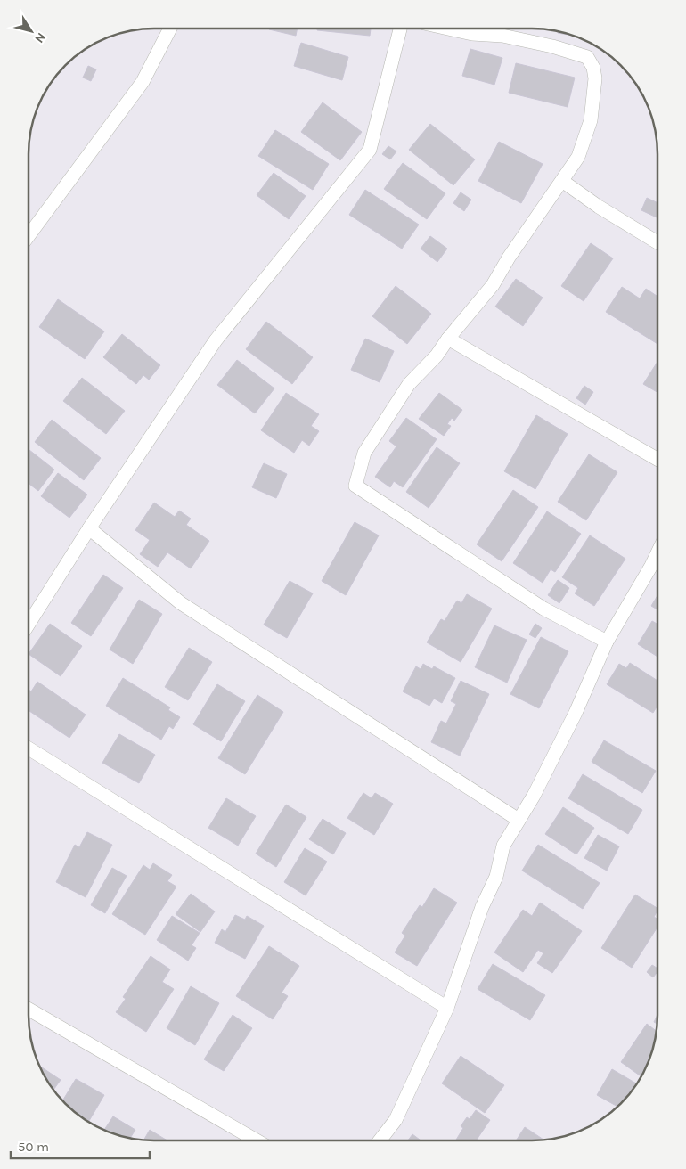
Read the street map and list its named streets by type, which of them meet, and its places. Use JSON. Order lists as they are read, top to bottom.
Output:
{
  "scale_bar": "50 m",
  "north": "bottom right"
}
